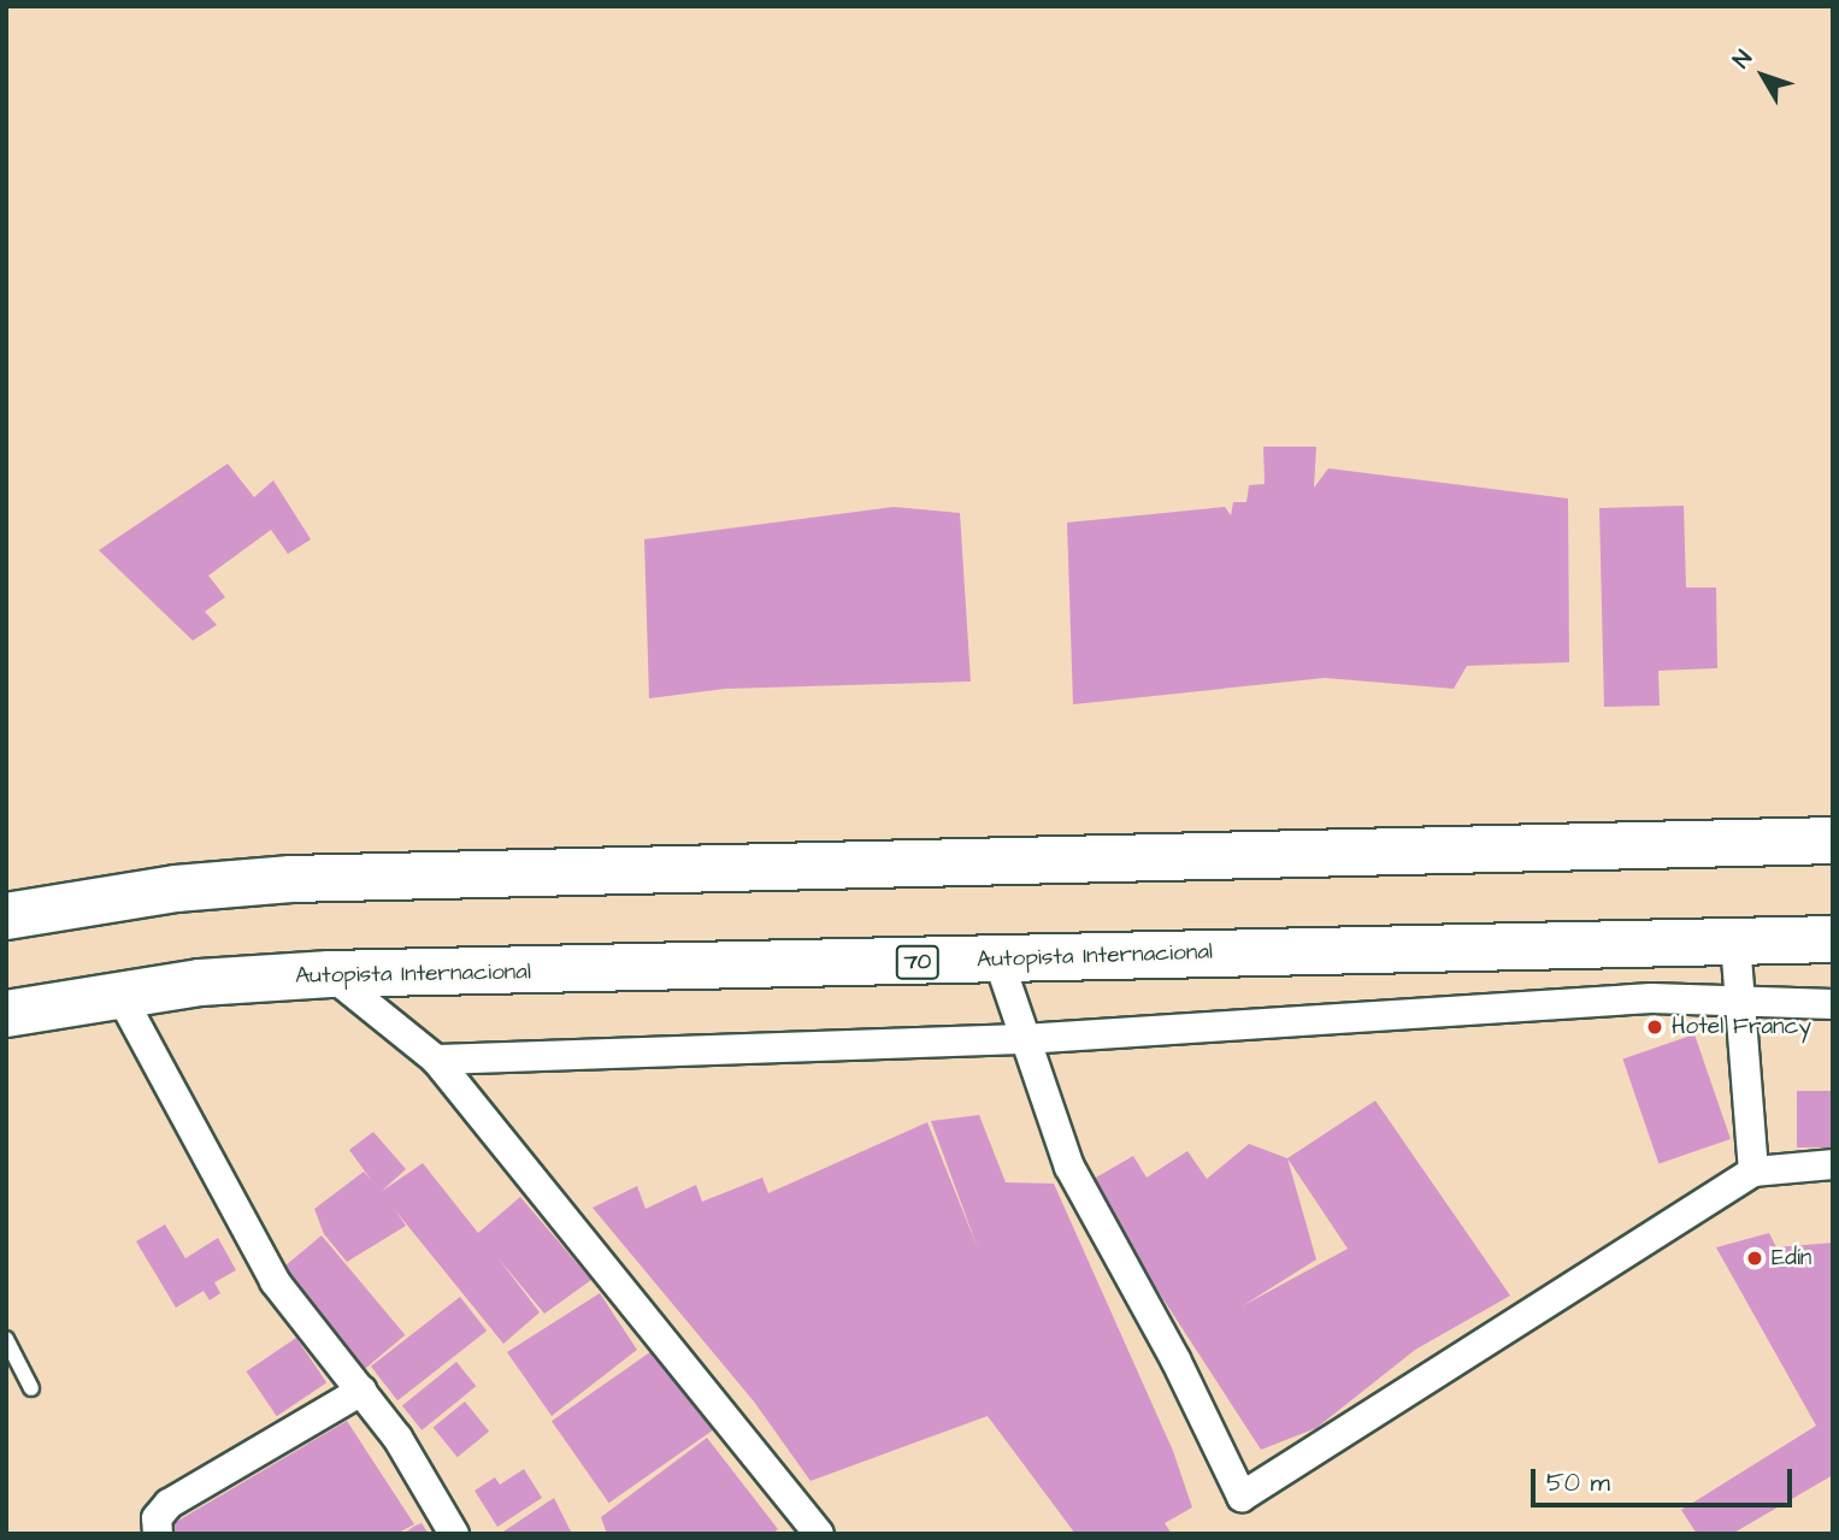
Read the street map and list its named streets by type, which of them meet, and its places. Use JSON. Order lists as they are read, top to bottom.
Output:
{
  "streets": {
    "highway": ["Autopista Internacional", "70"]
  },
  "places": ["Hotel Francy", "Edín"],
  "scale_bar": "50 m",
  "north": "top left"
}
